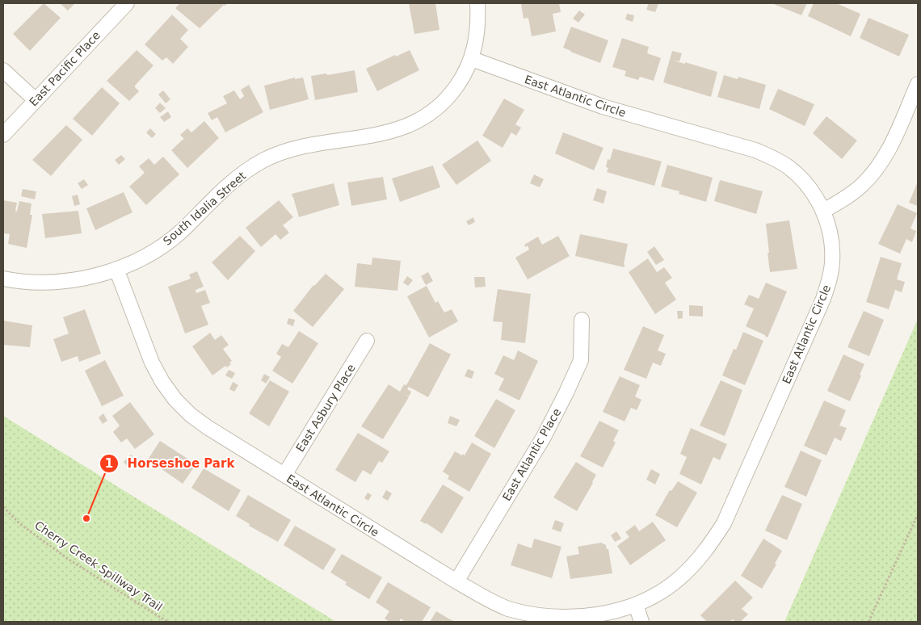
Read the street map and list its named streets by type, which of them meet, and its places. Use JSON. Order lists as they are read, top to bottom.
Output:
{
  "streets": {
    "street": [
      "East Pacific Place",
      "East Atlantic Circle",
      "South Idalia Street",
      "East Asbury Place",
      "East Atlantic Place"
    ],
    "path": ["Cherry Creek Spillway Trail"]
  },
  "crossings": [
    ["East Atlantic Circle", "South Idalia Street"],
    ["East Atlantic Circle", "East Asbury Place"],
    ["East Atlantic Circle", "East Atlantic Place"]
  ],
  "places": ["Horseshoe Park"]
}
